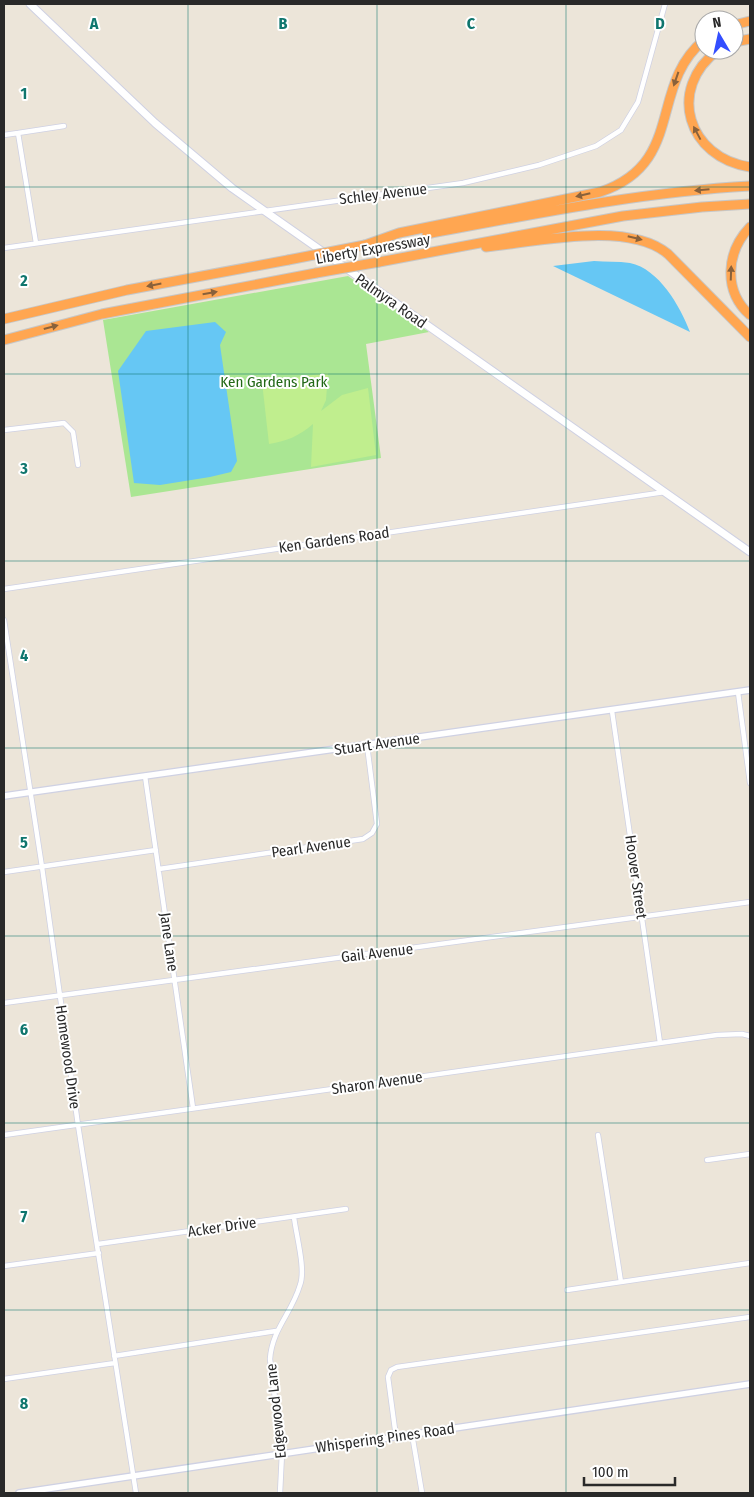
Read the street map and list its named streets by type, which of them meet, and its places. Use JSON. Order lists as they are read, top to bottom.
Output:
{
  "streets": {
    "highway": ["Liberty Expressway"],
    "main road": ["Palmyra Road"],
    "street": [
      "Schley Avenue",
      "Ken Gardens Road",
      "Stuart Avenue",
      "Pearl Avenue",
      "Hoover Street",
      "Jane Lane",
      "Gail Avenue",
      "Homewood Drive",
      "Sharon Avenue",
      "Acker Drive",
      "Edgewood Lane",
      "Whispering Pines Road"
    ]
  },
  "crossings": [
    ["Schley Avenue", "Palmyra Road"],
    ["Palmyra Road", "Ken Gardens Road"],
    ["Stuart Avenue", "Pearl Avenue"],
    ["Stuart Avenue", "Hoover Street"],
    ["Stuart Avenue", "Jane Lane"],
    ["Stuart Avenue", "Homewood Drive"],
    ["Pearl Avenue", "Jane Lane"],
    ["Hoover Street", "Gail Avenue"],
    ["Hoover Street", "Sharon Avenue"],
    ["Jane Lane", "Gail Avenue"],
    ["Jane Lane", "Sharon Avenue"],
    ["Gail Avenue", "Homewood Drive"],
    ["Homewood Drive", "Sharon Avenue"],
    ["Homewood Drive", "Acker Drive"],
    ["Homewood Drive", "Whispering Pines Road"],
    ["Acker Drive", "Edgewood Lane"],
    ["Edgewood Lane", "Whispering Pines Road"]
  ],
  "parks": ["Ken Gardens Park"],
  "scale_bar": "100 m",
  "north": "top",
  "grid": {
    "columns": [
      "A",
      "B",
      "C",
      "D"
    ],
    "rows": [
      "1",
      "2",
      "3",
      "4",
      "5",
      "6",
      "7",
      "8"
    ]
  }
}
